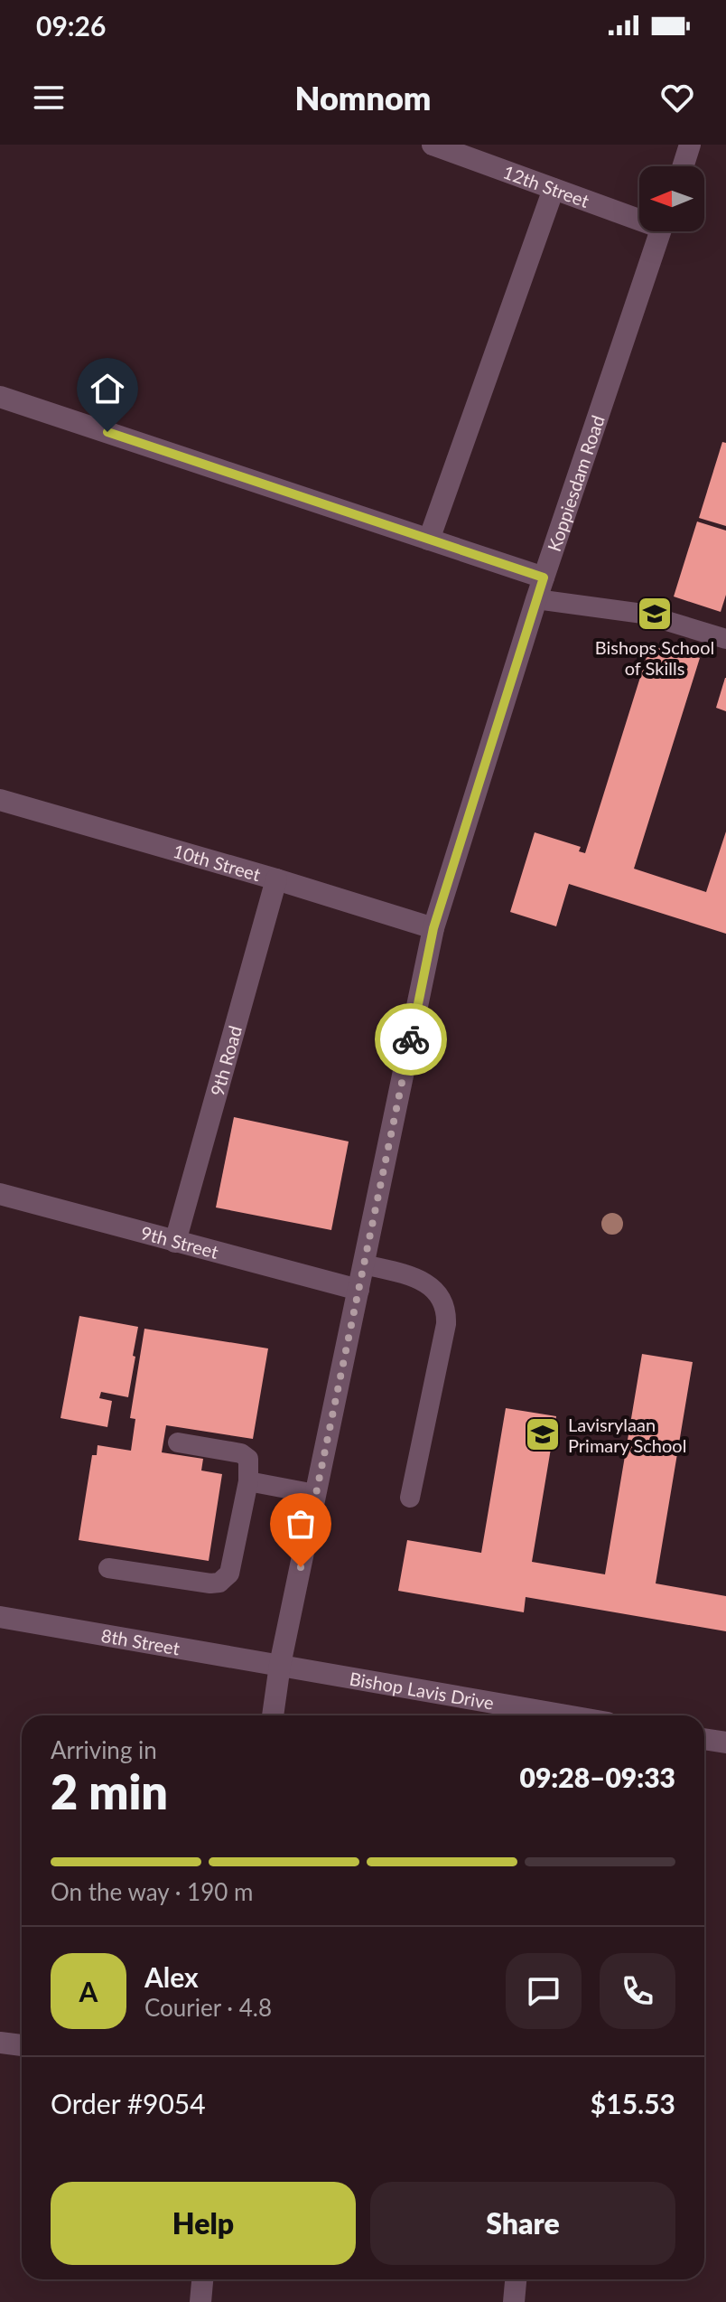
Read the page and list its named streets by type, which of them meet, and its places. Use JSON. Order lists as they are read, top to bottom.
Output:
{
  "streets": {
    "street": [
      "12th Street",
      "Koppiesdam Road",
      "10th Street",
      "9th Road",
      "9th Street",
      "8th Street",
      "Bishop Lavis Drive"
    ]
  },
  "crossings": [
    ["Koppiesdam Road", "10th Street"],
    ["Koppiesdam Road", "9th Street"],
    ["Koppiesdam Road", "8th Street"],
    ["Koppiesdam Road", "Bishop Lavis Drive"],
    ["10th Street", "9th Road"],
    ["9th Road", "9th Street"],
    ["8th Street", "Bishop Lavis Drive"]
  ],
  "places": {
    "school or university": ["Bishops School of Skills", "Lavisrylaan Primary School"]
  },
  "north": "left",
  "page": {
    "status": "09:26",
    "header": "Nomnom",
    "heading": ["2 min", "Arriving in", "09:28–09:33"],
    "panel": [
      "Alex",
      "Courier · 4.8",
      "Order #9054",
      "$15.53"
    ],
    "bar": "On the way · 190 m",
    "round": "A",
    "buttons": ["Help", "Share"]
  }
}
